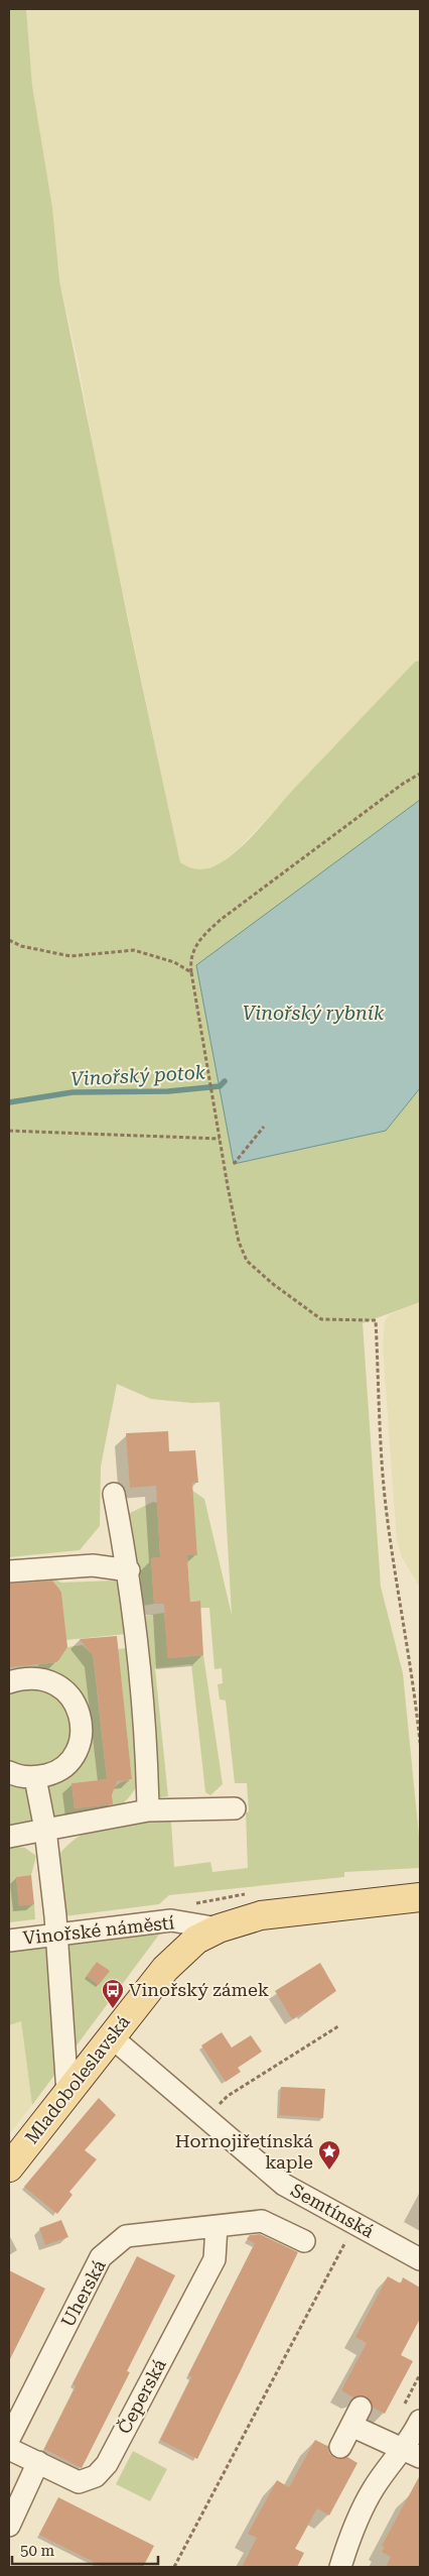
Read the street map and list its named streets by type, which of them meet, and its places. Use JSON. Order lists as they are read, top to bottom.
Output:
{
  "streets": {
    "main road": ["Mladoboleslavská"],
    "street": [
      "Vinořské náměstí",
      "Semtínská",
      "Uherská",
      "Čeperská"
    ]
  },
  "crossings": [
    ["Vinořské náměstí", "Mladoboleslavská"],
    ["Mladoboleslavská", "Semtínská"],
    ["Uherská", "Čeperská"]
  ],
  "water": ["Vinořský rybník", "Vinořský potok"],
  "places": {
    "bus stop": ["Vinořský zámek"],
    "place": ["Hornojiřetínská kaple"]
  },
  "scale_bar": "50 m"
}
